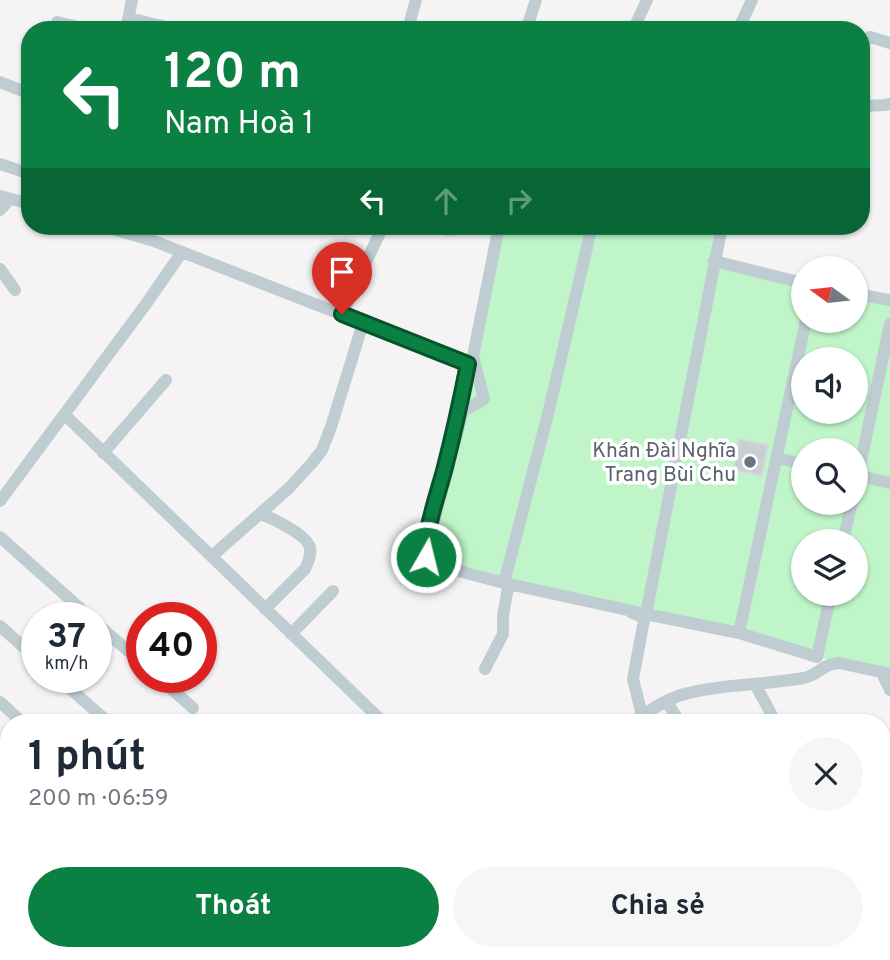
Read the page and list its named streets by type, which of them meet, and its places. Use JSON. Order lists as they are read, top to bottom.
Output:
{
  "places": ["Khán Đài Nghĩa Trang Bùi Chu"],
  "north": "left",
  "page": {
    "turn": ["120 m", "Nam Hoà 1"],
    "speed": "37 km/h",
    "limit": "40",
    "heading": ["1 phút", "200 m · 06:59"],
    "buttons": ["Thoát", "Chia sẻ"]
  }
}
